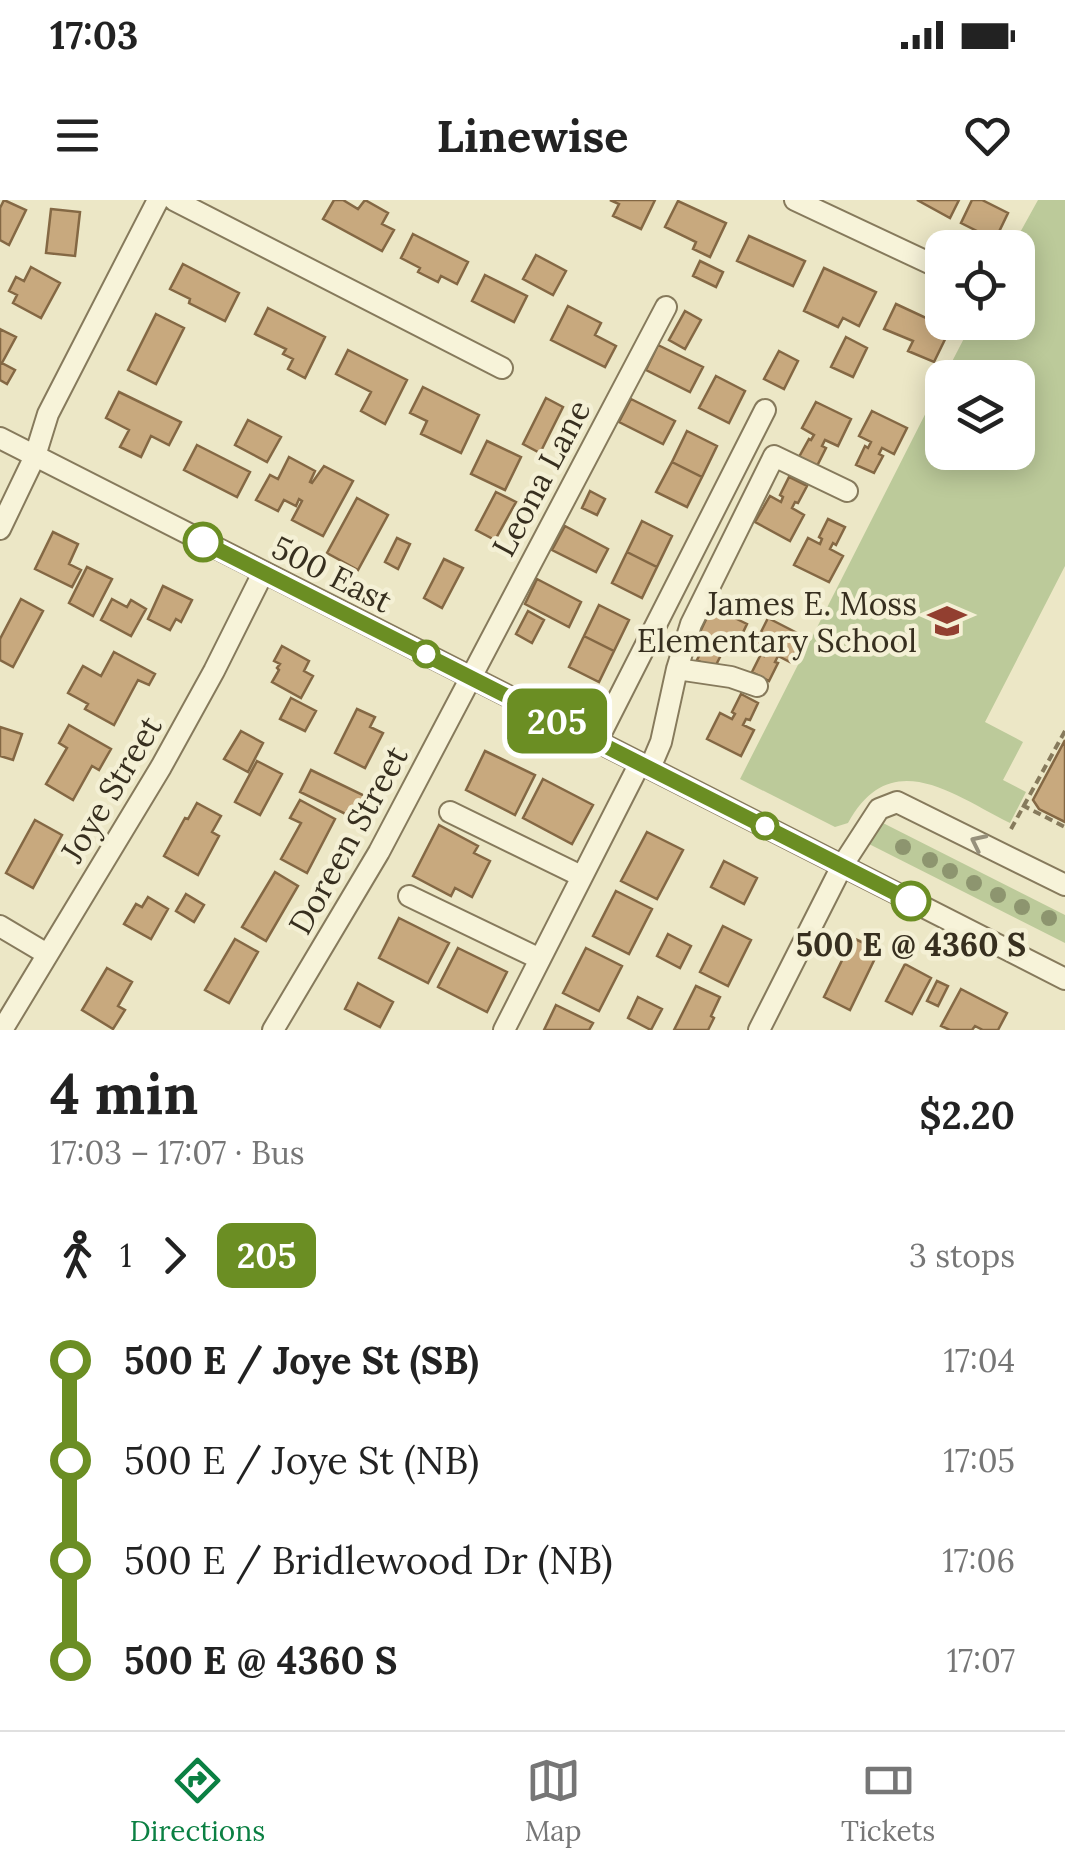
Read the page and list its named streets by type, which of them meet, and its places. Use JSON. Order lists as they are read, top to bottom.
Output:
{
  "streets": {
    "street": [
      "Leona Lane",
      "500 East",
      "Joye Street",
      "Doreen Street"
    ]
  },
  "crossings": [
    ["Leona Lane", "500 East"],
    ["Leona Lane", "Doreen Street"],
    ["500 East", "Joye Street"],
    ["500 East", "Doreen Street"]
  ],
  "places": {
    "school or university": ["James E. Moss Elementary School"],
    "other": ["500 E @ 4360 S"]
  },
  "lines": ["bus line 205"],
  "page": {
    "status": "17:03",
    "header": "Linewise",
    "on_map": "205",
    "heading": ["4 min", "17:03 – 17:07 · Bus", "$2.20"],
    "legs": ["1", "205", "3 stops"],
    "list": [
      {
        "name": "500 E / Joye St (SB)",
        "value": "17:04"
      },
      {
        "name": "500 E / Joye St (NB)",
        "value": "17:05"
      },
      {
        "name": "500 E / Bridlewood Dr (NB)",
        "value": "17:06"
      },
      {
        "name": "500 E @ 4360 S",
        "value": "17:07"
      }
    ],
    "tabs": ["Directions", "Map", "Tickets"]
  }
}
